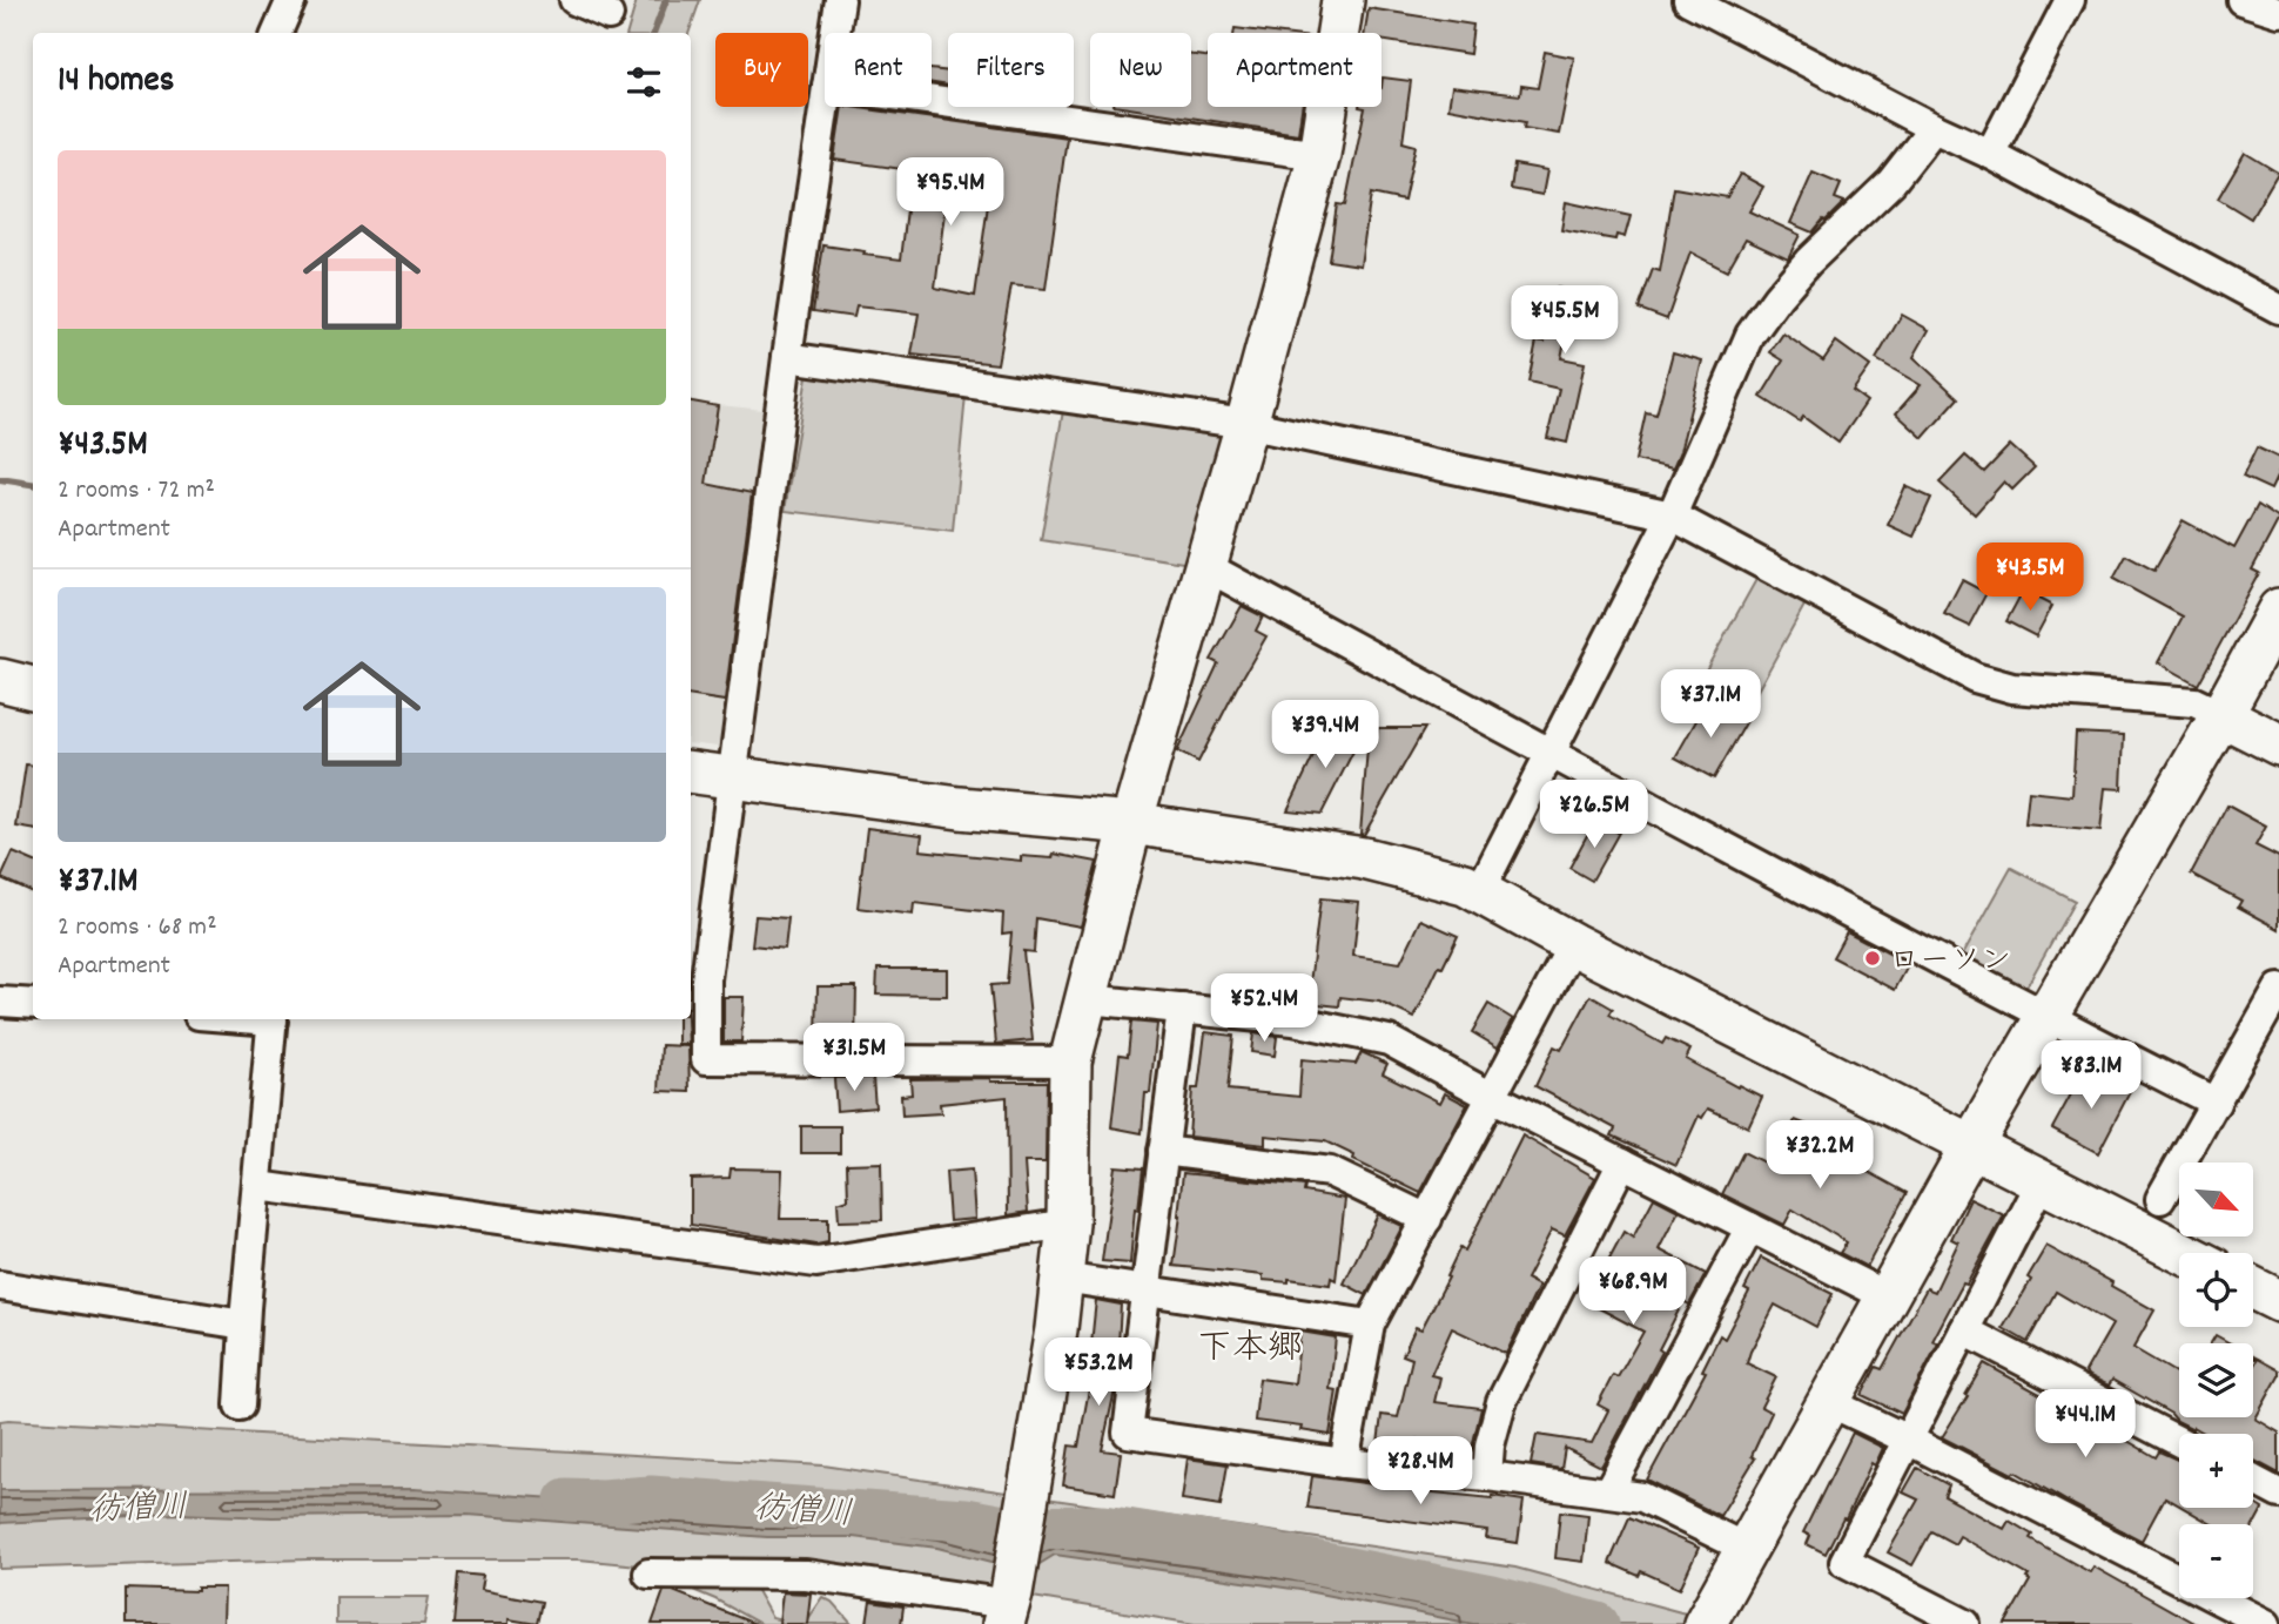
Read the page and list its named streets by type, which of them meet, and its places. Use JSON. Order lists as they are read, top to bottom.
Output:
{
  "districts": ["下本郷"],
  "water": ["彷僧川"],
  "places": ["ローソン"],
  "north": "bottom right",
  "page": {
    "chip": [
      "Buy",
      "Rent",
      "Filters",
      "New",
      "Apartment"
    ],
    "heading": "14 homes",
    "list": [
      {
        "name": "¥43.5M",
        "note": "2 rooms · 72 m² · Apartment"
      },
      {
        "name": "¥37.1M",
        "note": "2 rooms · 68 m² · Apartment"
      }
    ],
    "price": [
      "¥95.4M",
      "¥45.5M",
      "¥43.5M",
      "¥37.1M",
      "¥39.4M",
      "¥26.5M",
      "¥52.4M",
      "¥31.5M",
      "¥83.1M",
      "¥32.2M",
      "¥68.9M",
      "¥53.2M",
      "¥44.1M",
      "¥28.4M"
    ],
    "map_buttons": ["+", "−"]
  }
}
